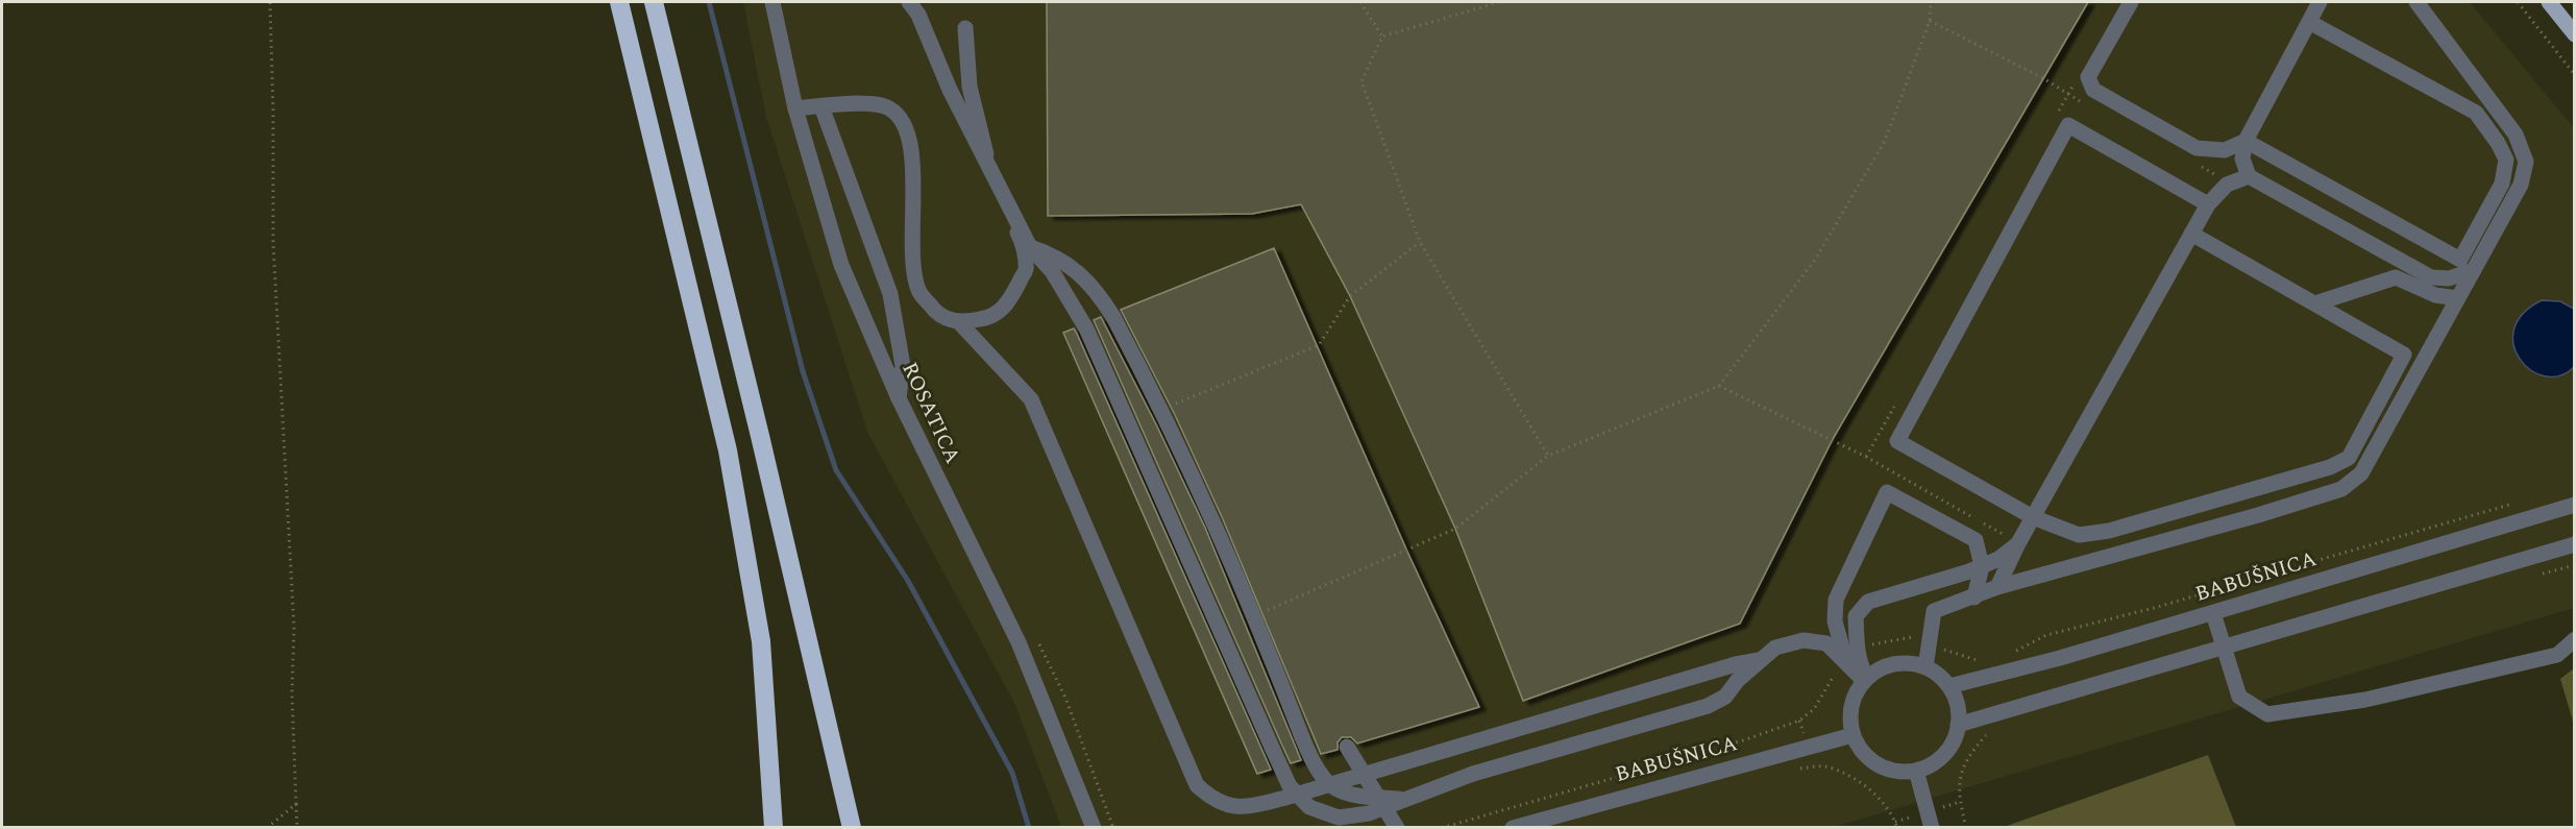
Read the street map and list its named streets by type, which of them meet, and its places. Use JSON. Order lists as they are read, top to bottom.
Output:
{
  "streets": {
    "street": ["ROSATICA", "BABUŠNICA"]
  }
}
